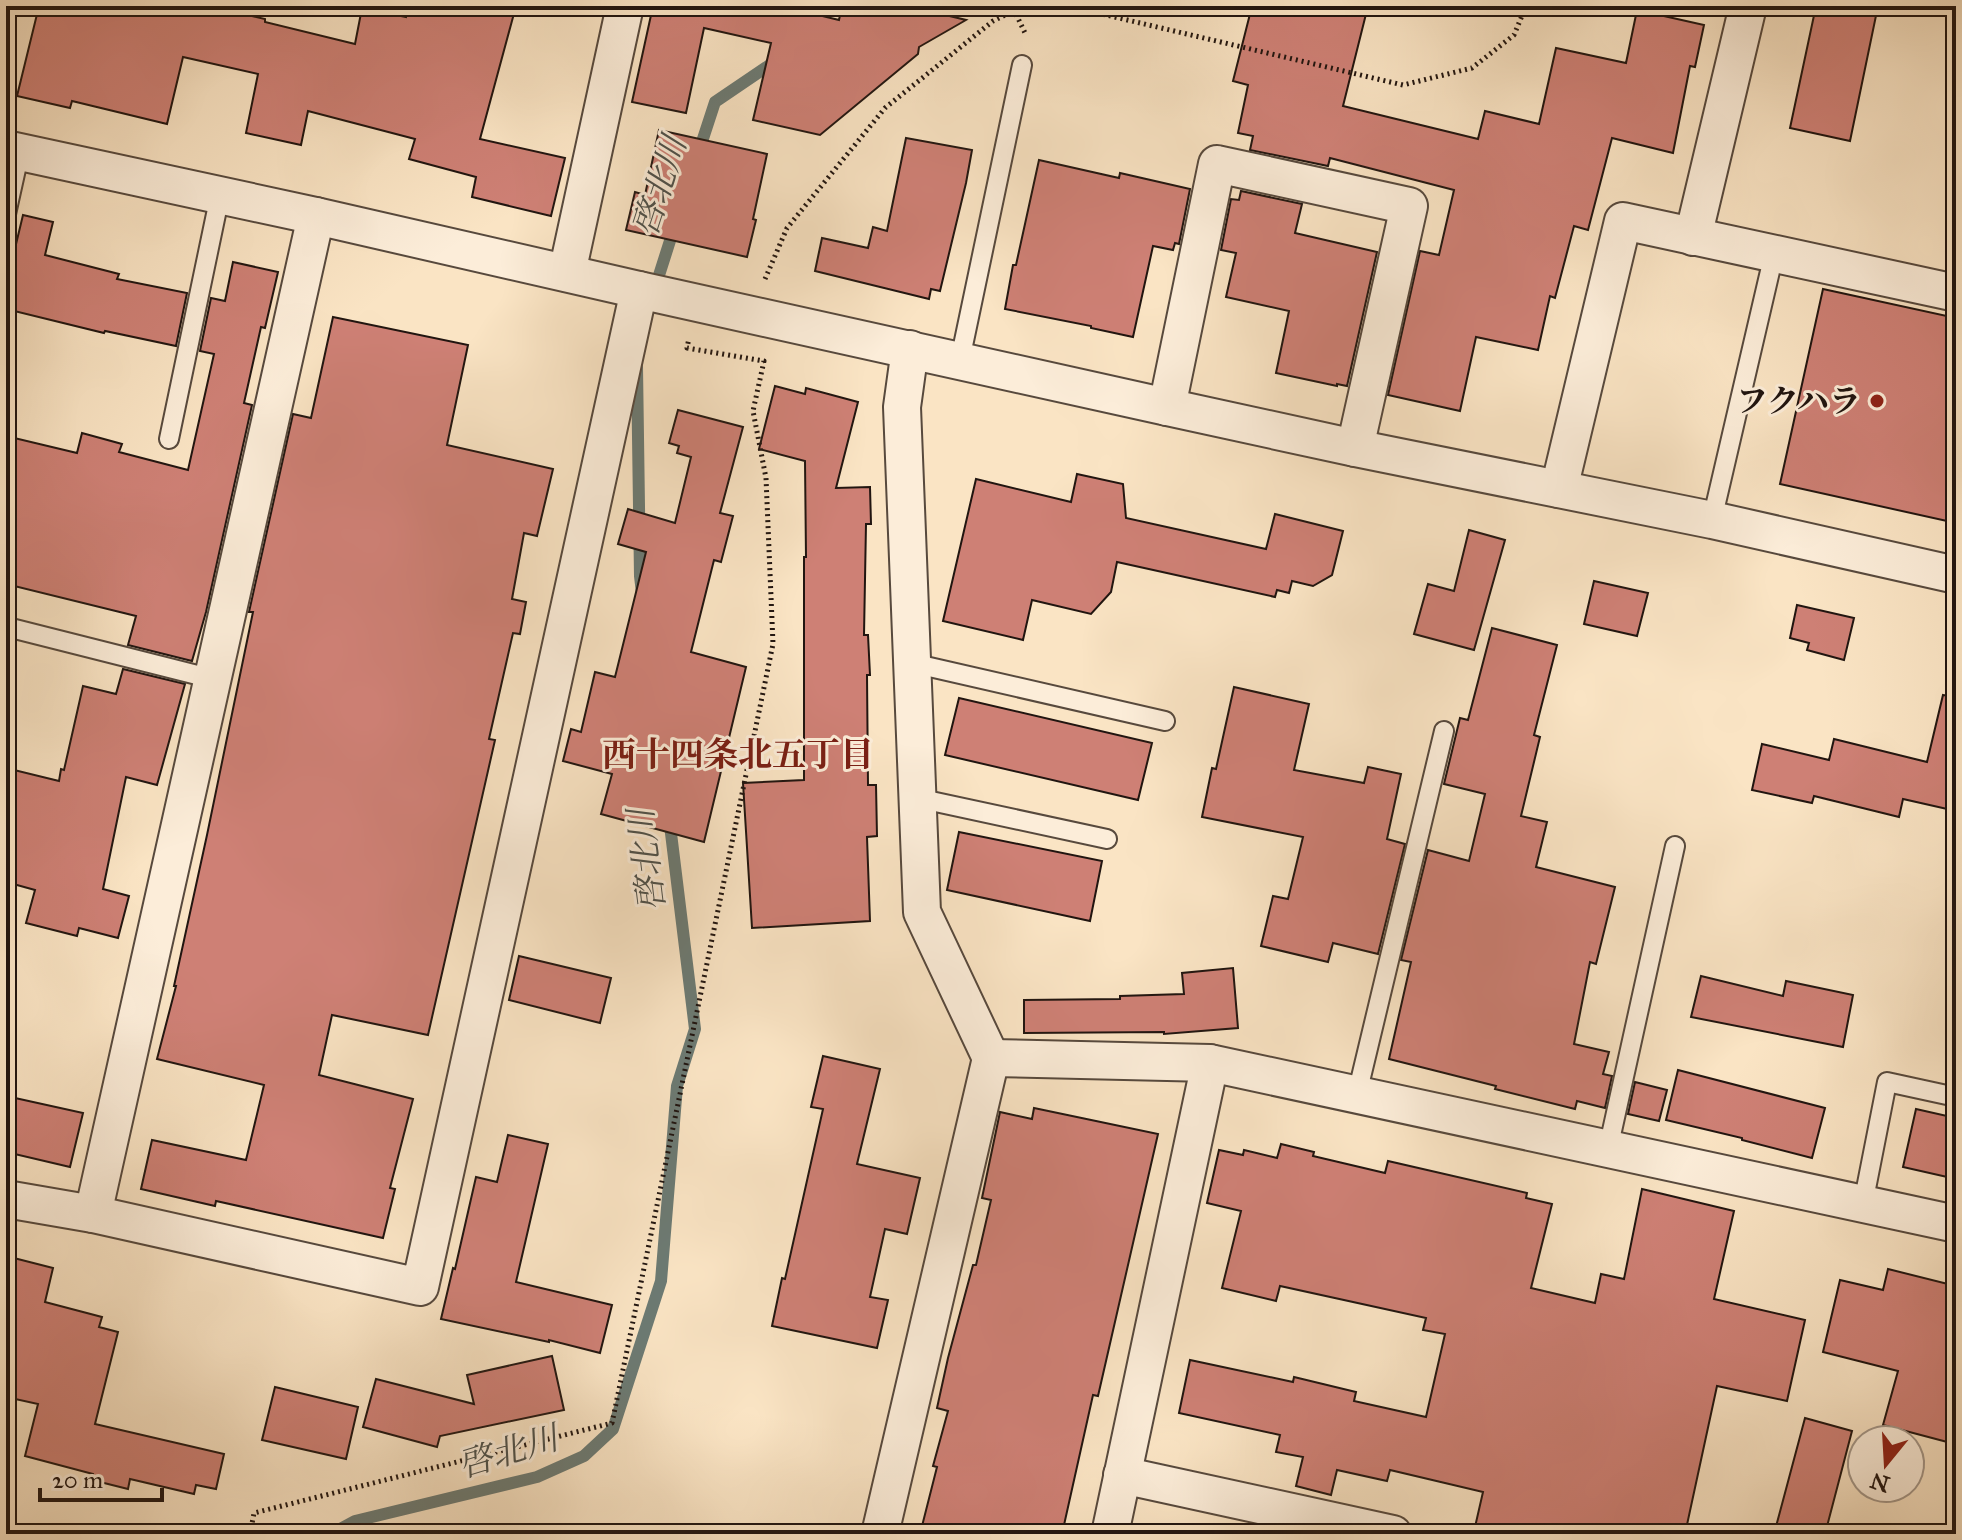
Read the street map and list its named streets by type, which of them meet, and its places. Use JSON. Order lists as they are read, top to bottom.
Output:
{
  "districts": ["西十四条北五丁目"],
  "water": ["啓北川"],
  "places": ["フクハラ"],
  "scale_bar": "20 m",
  "north": "bottom"
}
